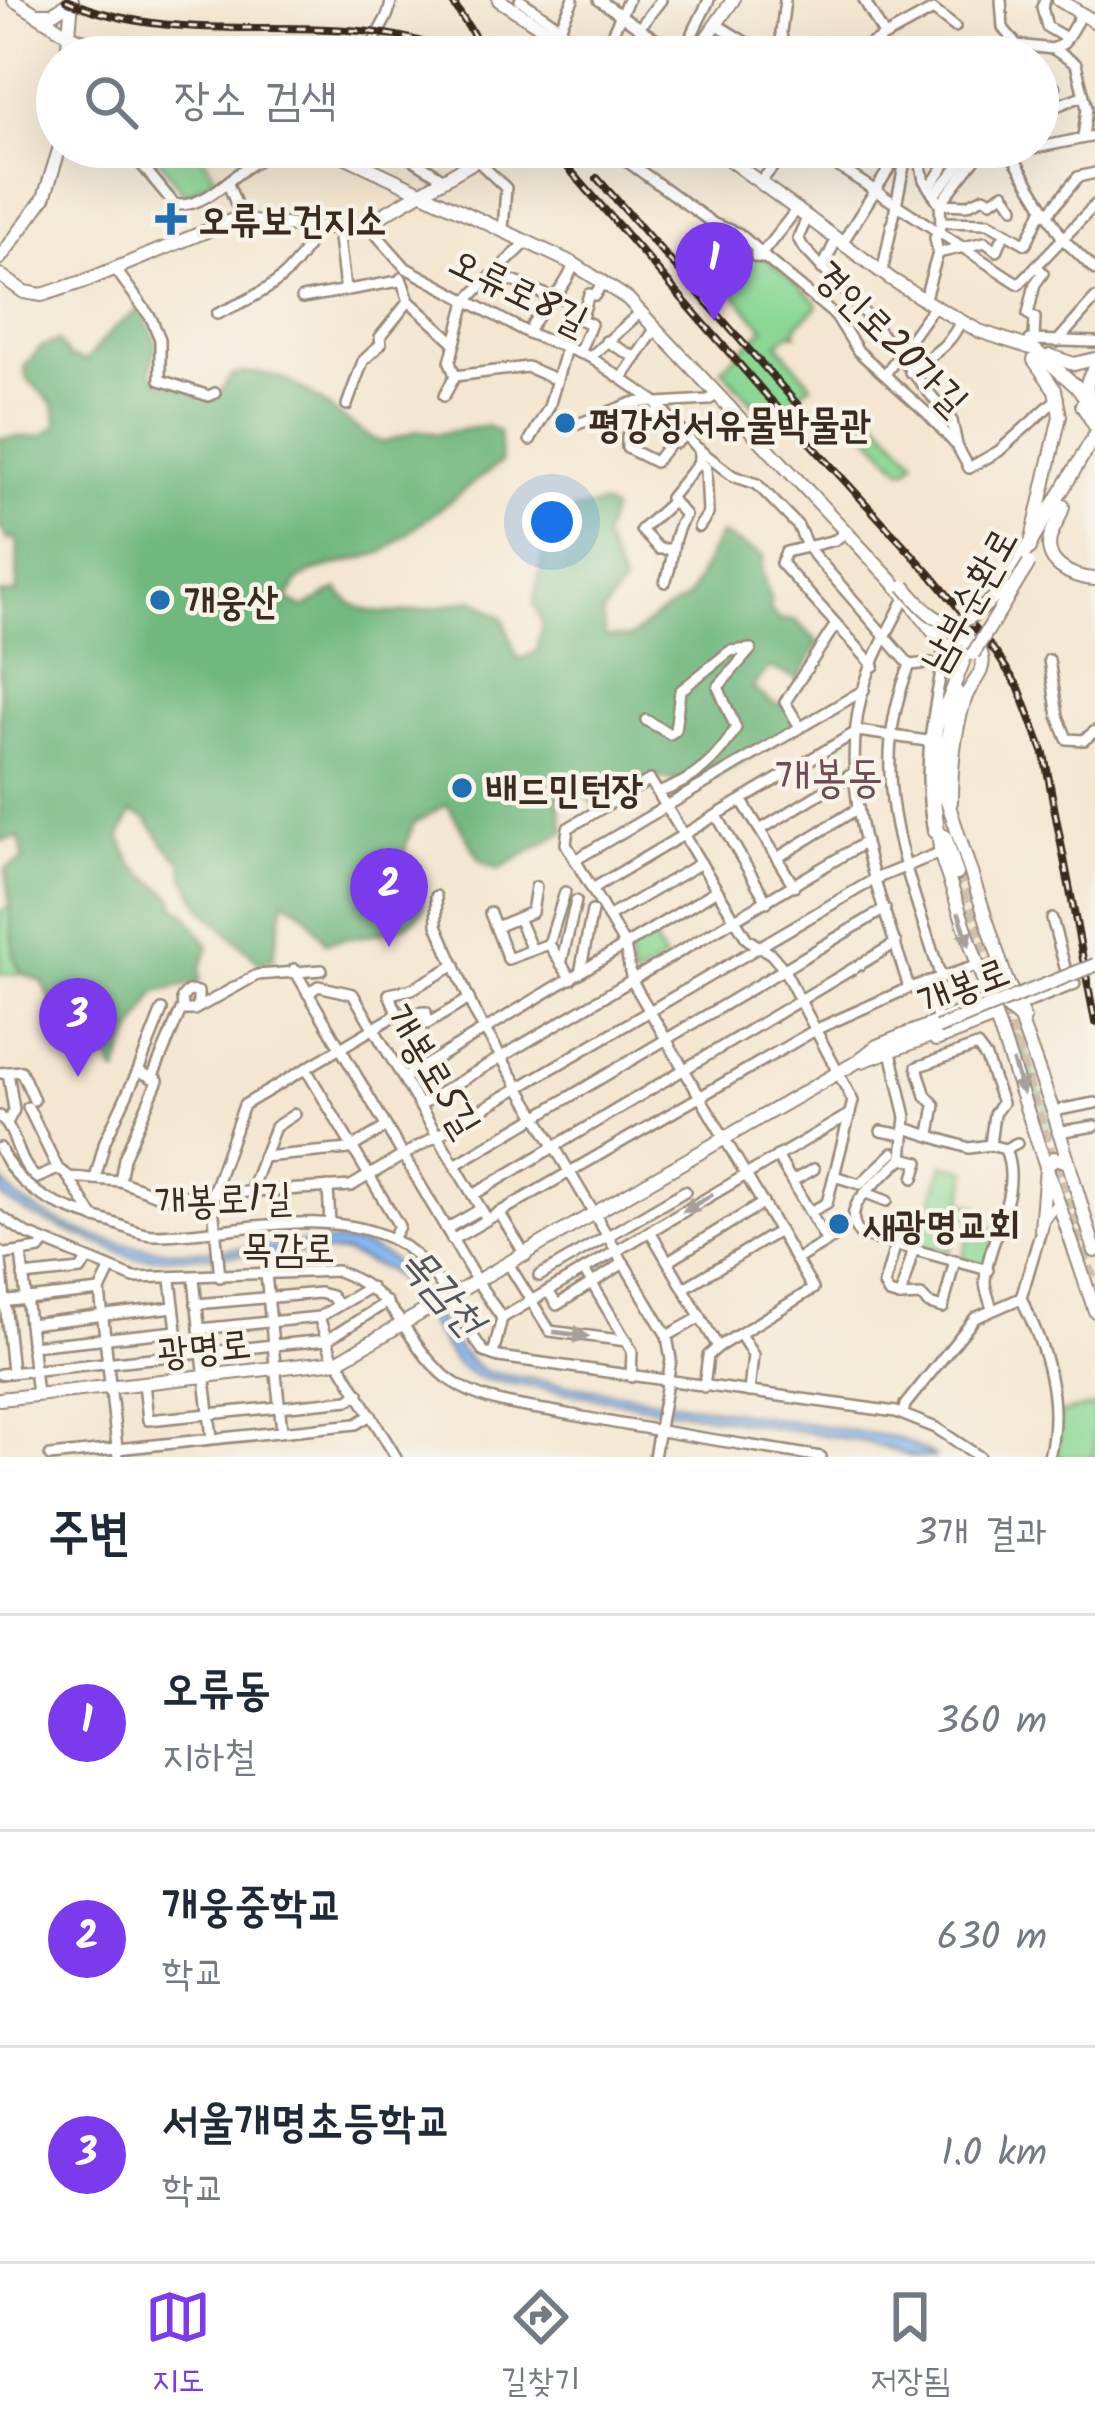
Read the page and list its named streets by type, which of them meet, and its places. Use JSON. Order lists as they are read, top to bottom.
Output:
{
  "streets": {
    "main road": ["남부순환로", "개봉로", "광명로"],
    "street": [
      "오류로8길",
      "경인로20가길",
      "개봉로5길",
      "개봉로1길",
      "목감로"
    ]
  },
  "crossings": [
    ["개봉로", "개봉로1길"],
    ["개봉로", "목감로"],
    ["개봉로", "광명로"],
    ["목감로", "광명로"]
  ],
  "districts": ["개봉동"],
  "water": ["목감천"],
  "places": {
    "health": ["오류보건지소"],
    "other": [
      "평강성서유물박물관",
      "개웅산",
      "배드민턴장",
      "새광명교회"
    ]
  },
  "page": {
    "search": "장소 검색",
    "pins": ["1", "2", "3"],
    "heading": ["주변", "3개 결과"],
    "list": [
      {
        "mark": "1",
        "name": "오류동",
        "note": "지하철",
        "value": "360 m"
      },
      {
        "mark": "2",
        "name": "개웅중학교",
        "note": "학교",
        "value": "630 m"
      },
      {
        "mark": "3",
        "name": "서울개명초등학교",
        "note": "학교",
        "value": "1.0 km"
      }
    ],
    "nav": ["지도", "길찾기", "저장됨"]
  }
}
